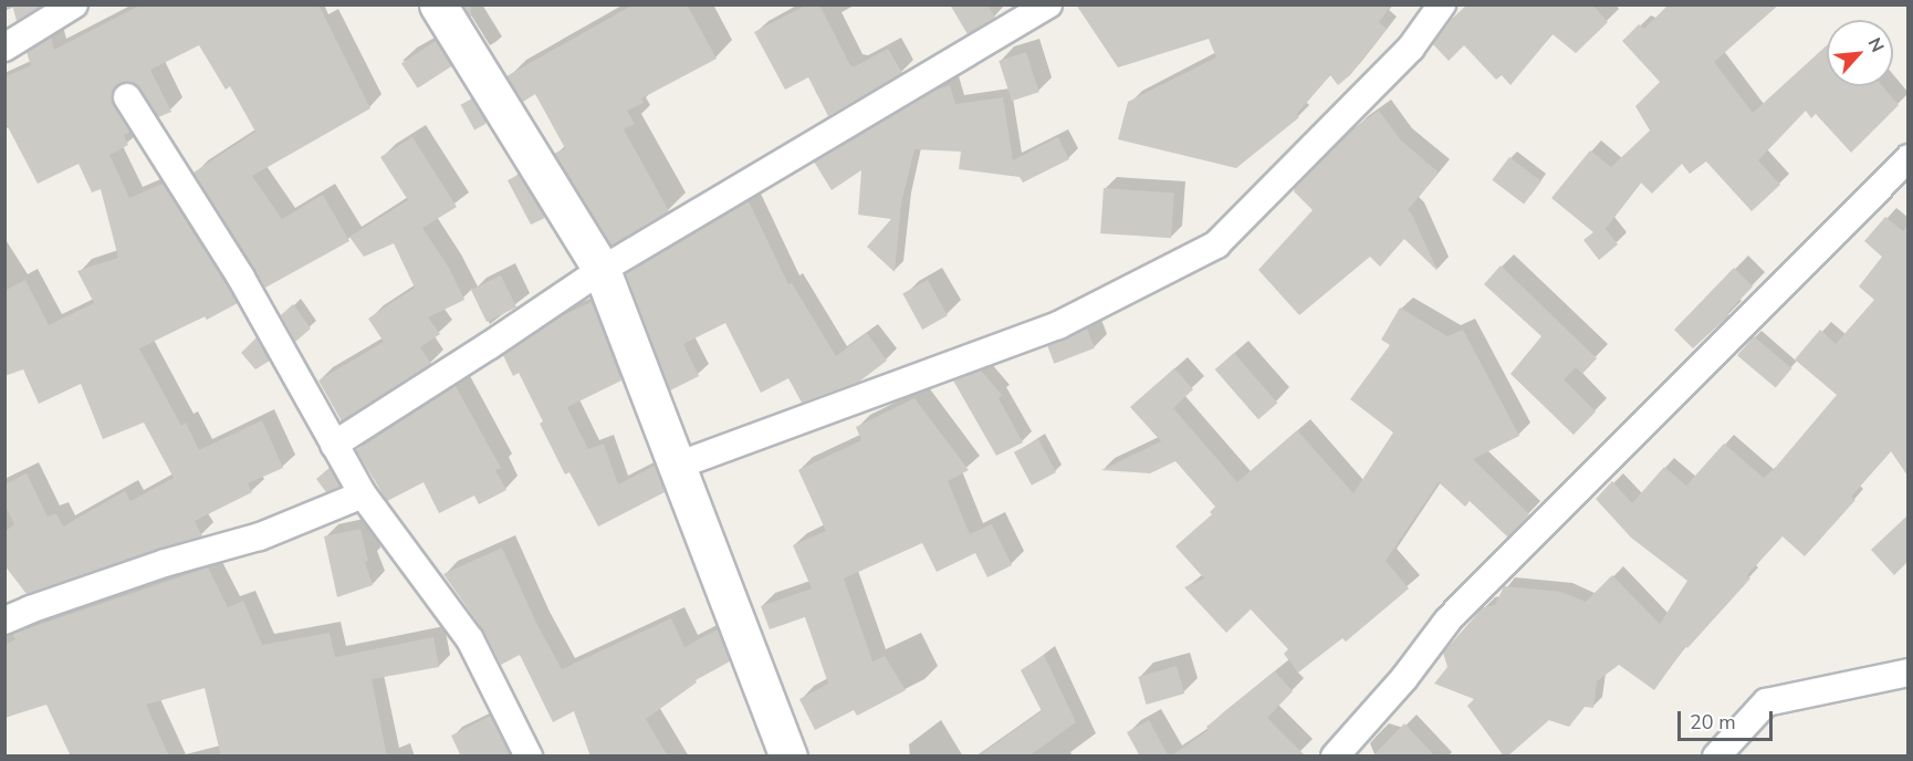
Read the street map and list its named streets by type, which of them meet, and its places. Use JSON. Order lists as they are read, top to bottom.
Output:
{
  "scale_bar": "20 m",
  "north": "top right"
}
